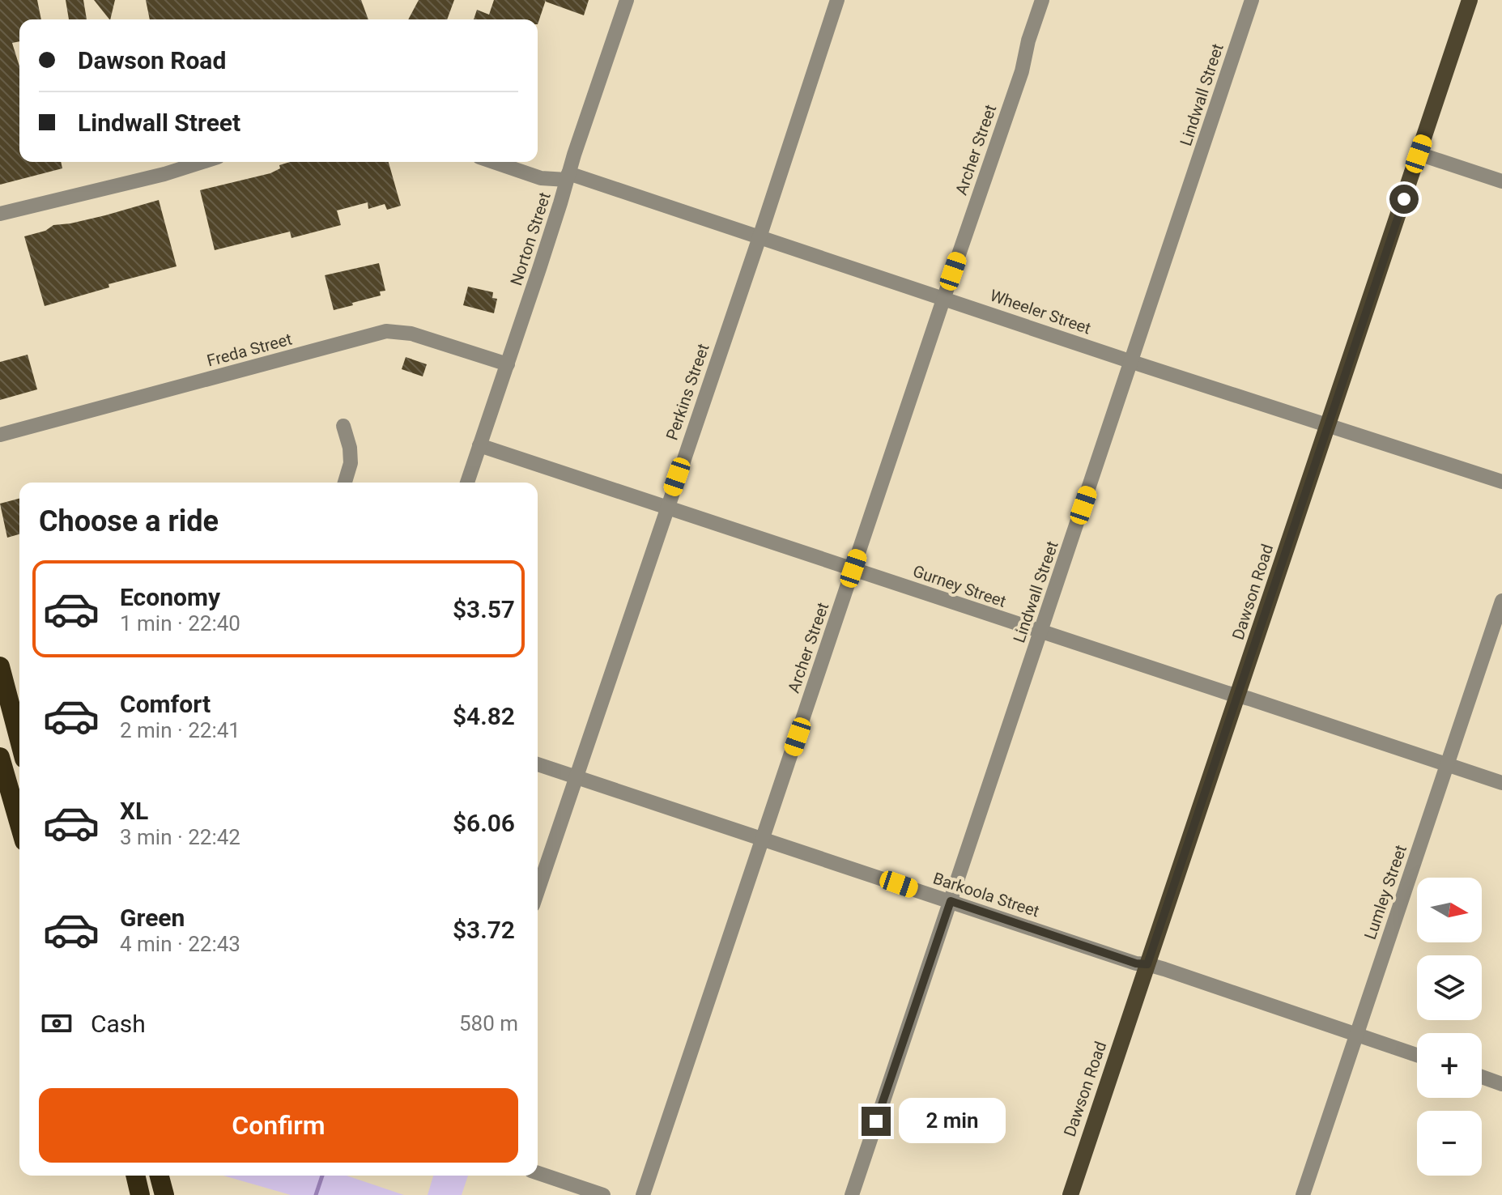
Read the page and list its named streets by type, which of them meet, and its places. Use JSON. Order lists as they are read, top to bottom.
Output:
{
  "streets": {
    "main road": ["Dawson Road"],
    "street": [
      "Lindwall Street",
      "Archer Street",
      "Norton Street",
      "Wheeler Street",
      "Freda Street",
      "Perkins Street",
      "Gurney Street",
      "Lumley Street",
      "Barkoola Street"
    ]
  },
  "crossings": [
    ["Lindwall Street", "Wheeler Street"],
    ["Lindwall Street", "Gurney Street"],
    ["Lindwall Street", "Barkoola Street"],
    ["Archer Street", "Wheeler Street"],
    ["Archer Street", "Gurney Street"],
    ["Archer Street", "Barkoola Street"],
    ["Norton Street", "Wheeler Street"],
    ["Norton Street", "Freda Street"],
    ["Norton Street", "Gurney Street"],
    ["Wheeler Street", "Perkins Street"],
    ["Wheeler Street", "Dawson Road"],
    ["Perkins Street", "Gurney Street"],
    ["Perkins Street", "Barkoola Street"],
    ["Gurney Street", "Dawson Road"],
    ["Gurney Street", "Lumley Street"],
    ["Dawson Road", "Barkoola Street"],
    ["Lumley Street", "Barkoola Street"]
  ],
  "north": "right",
  "page": {
    "banner": ["Dawson Road", "Lindwall Street"],
    "heading": "Choose a ride",
    "list": [
      {
        "name": "Economy",
        "note": "1 min · 22:40",
        "value": "$3.57"
      },
      {
        "name": "Comfort",
        "note": "2 min · 22:41",
        "value": "$4.82"
      },
      {
        "name": "XL",
        "note": "3 min · 22:42",
        "value": "$6.06"
      },
      {
        "name": "Green",
        "note": "4 min · 22:43",
        "value": "$3.72"
      }
    ],
    "map_buttons": ["+", "−"],
    "pay": ["Cash", "580 m"],
    "buttons": "Confirm",
    "bubble": "2 min"
  }
}
